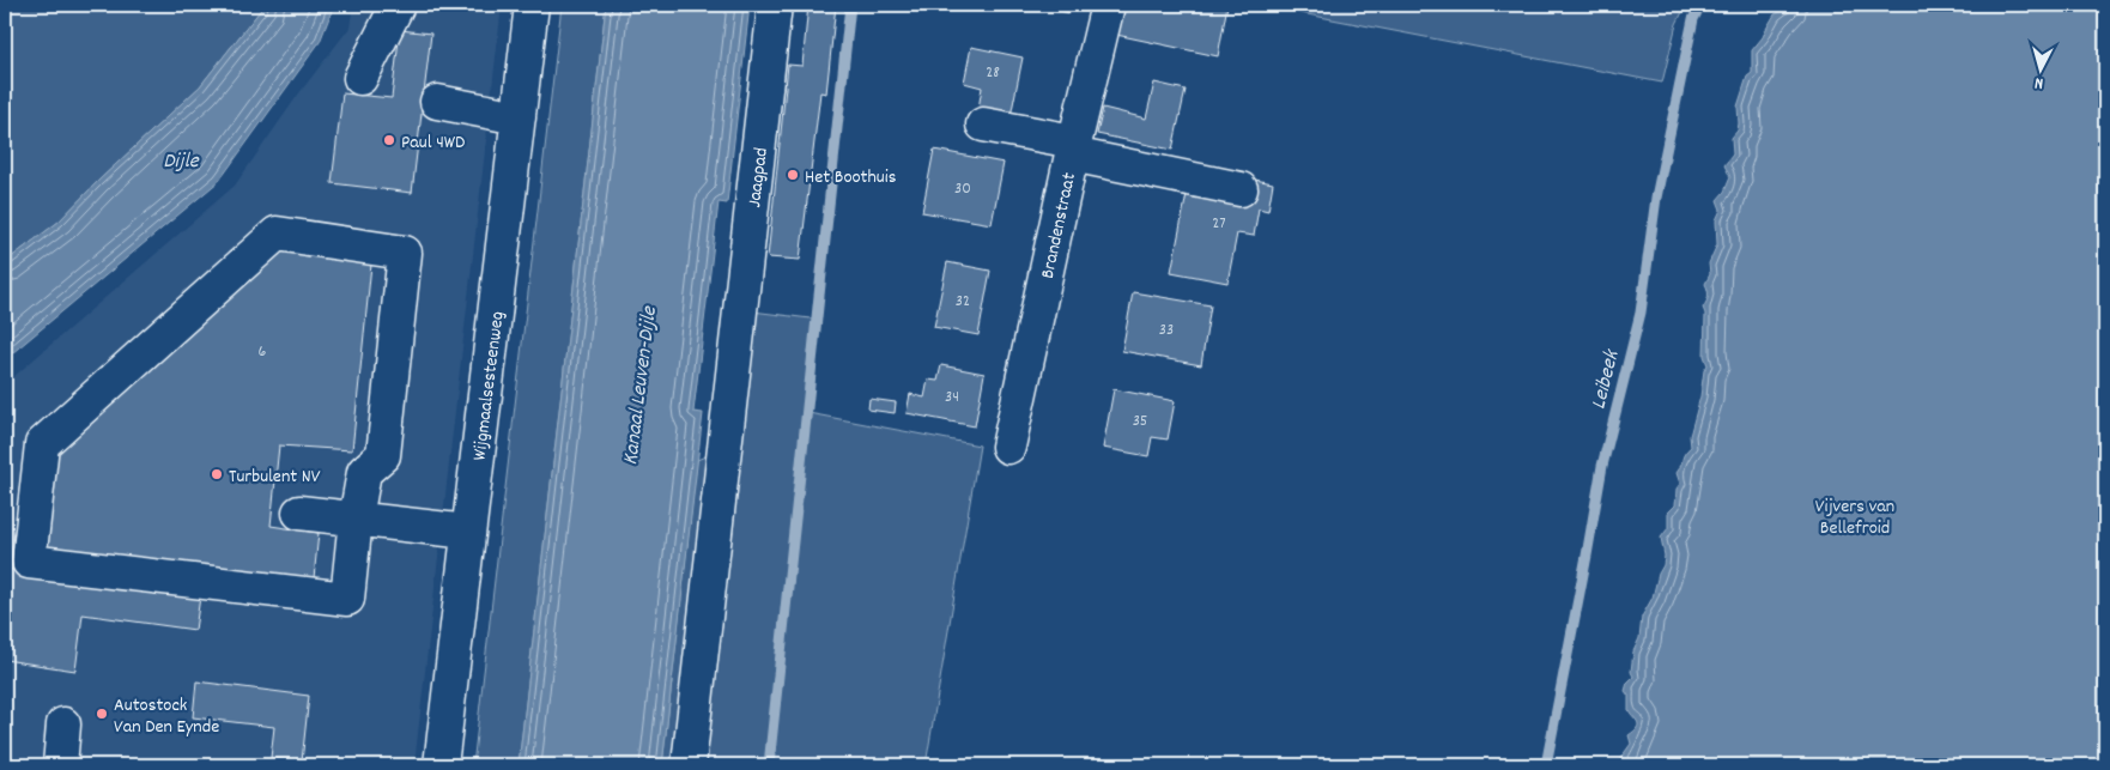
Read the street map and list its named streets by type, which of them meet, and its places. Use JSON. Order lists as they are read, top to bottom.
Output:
{
  "streets": {
    "street": ["Jaagpad", "Brandenstraat", "Wijgmaalsesteenweg"]
  },
  "water": ["Dijle", "Leibeek", "Kanaal Leuven-Dijle"],
  "parks": ["Vijvers van Bellefroid"],
  "places": [
    "Paul 4WD",
    "Het Boothuis",
    "Turbulent NV",
    "Autostock Van Den Eynde"
  ],
  "house_numbers": [
    "28",
    "30",
    "27",
    "32",
    "33",
    "6",
    "34",
    "35"
  ],
  "north": "bottom"
}
